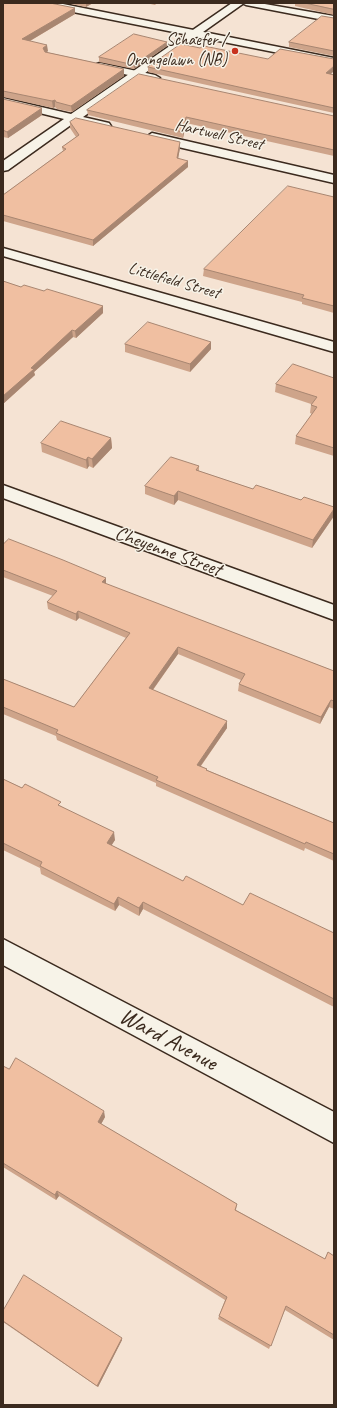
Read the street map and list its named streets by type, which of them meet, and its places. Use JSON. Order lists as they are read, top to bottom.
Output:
{
  "streets": {
    "street": [
      "Hartwell Street",
      "Littlefield Street",
      "Cheyenne Street",
      "Ward Avenue"
    ]
  },
  "places": ["Schaefer / Orangelawn (NB)"]
}
